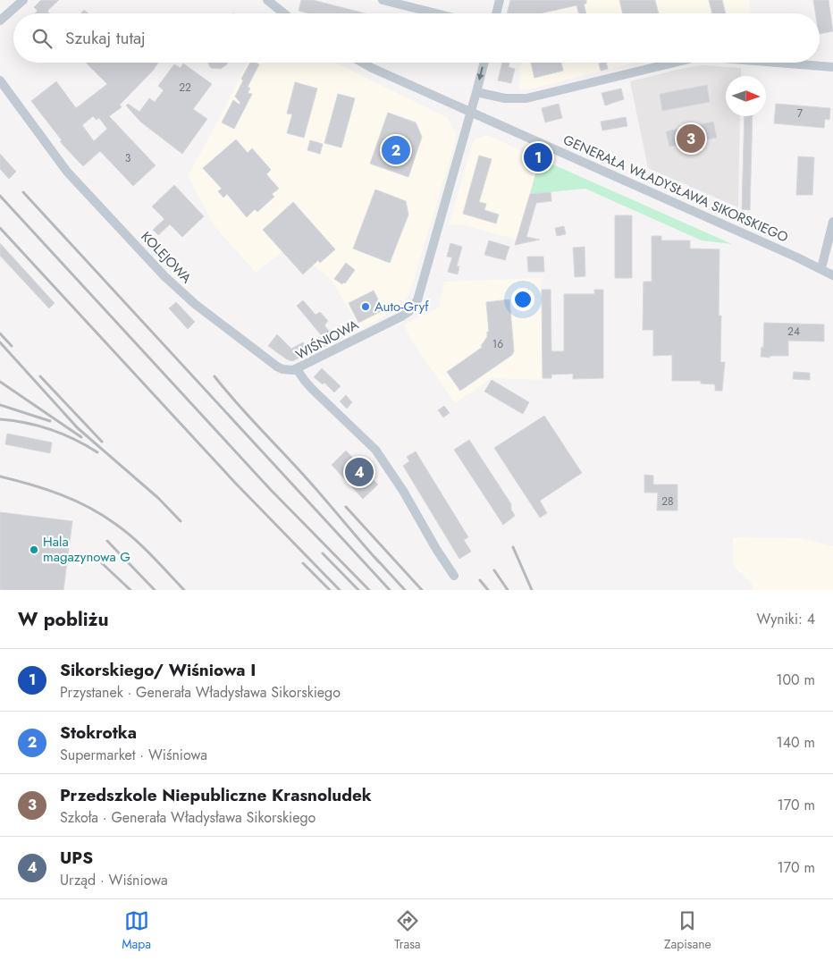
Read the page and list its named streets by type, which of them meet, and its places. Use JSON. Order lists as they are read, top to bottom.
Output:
{
  "streets": {
    "street": ["GENERAŁA WŁADYSŁAWA SIKORSKIEGO", "KOLEJOWA", "WIŚNIOWA"]
  },
  "crossings": [
    ["GENERAŁA WŁADYSŁAWA SIKORSKIEGO", "WIŚNIOWA"],
    ["KOLEJOWA", "WIŚNIOWA"]
  ],
  "places": ["Auto-Gryf", "Hala magazynowa G"],
  "house_numbers": [
    "22",
    "7",
    "3",
    "24",
    "16",
    "28"
  ],
  "north": "right",
  "page": {
    "search": "Szukaj tutaj",
    "pins": [
      "3",
      "2",
      "1",
      "4"
    ],
    "heading": ["W pobliżu", "Wyniki: 4"],
    "list": [
      {
        "mark": "1",
        "name": "Sikorskiego/ Wiśniowa I",
        "note": "Przystanek · Generała Władysława Sikorskiego",
        "value": "100 m"
      },
      {
        "mark": "2",
        "name": "Stokrotka",
        "note": "Supermarket · Wiśniowa",
        "value": "140 m"
      },
      {
        "mark": "3",
        "name": "Przedszkole Niepubliczne Krasnoludek",
        "note": "Szkoła · Generała Władysława Sikorskiego",
        "value": "170 m"
      },
      {
        "mark": "4",
        "name": "UPS",
        "note": "Urząd · Wiśniowa",
        "value": "170 m"
      }
    ],
    "nav": ["Mapa", "Trasa", "Zapisane"]
  }
}
